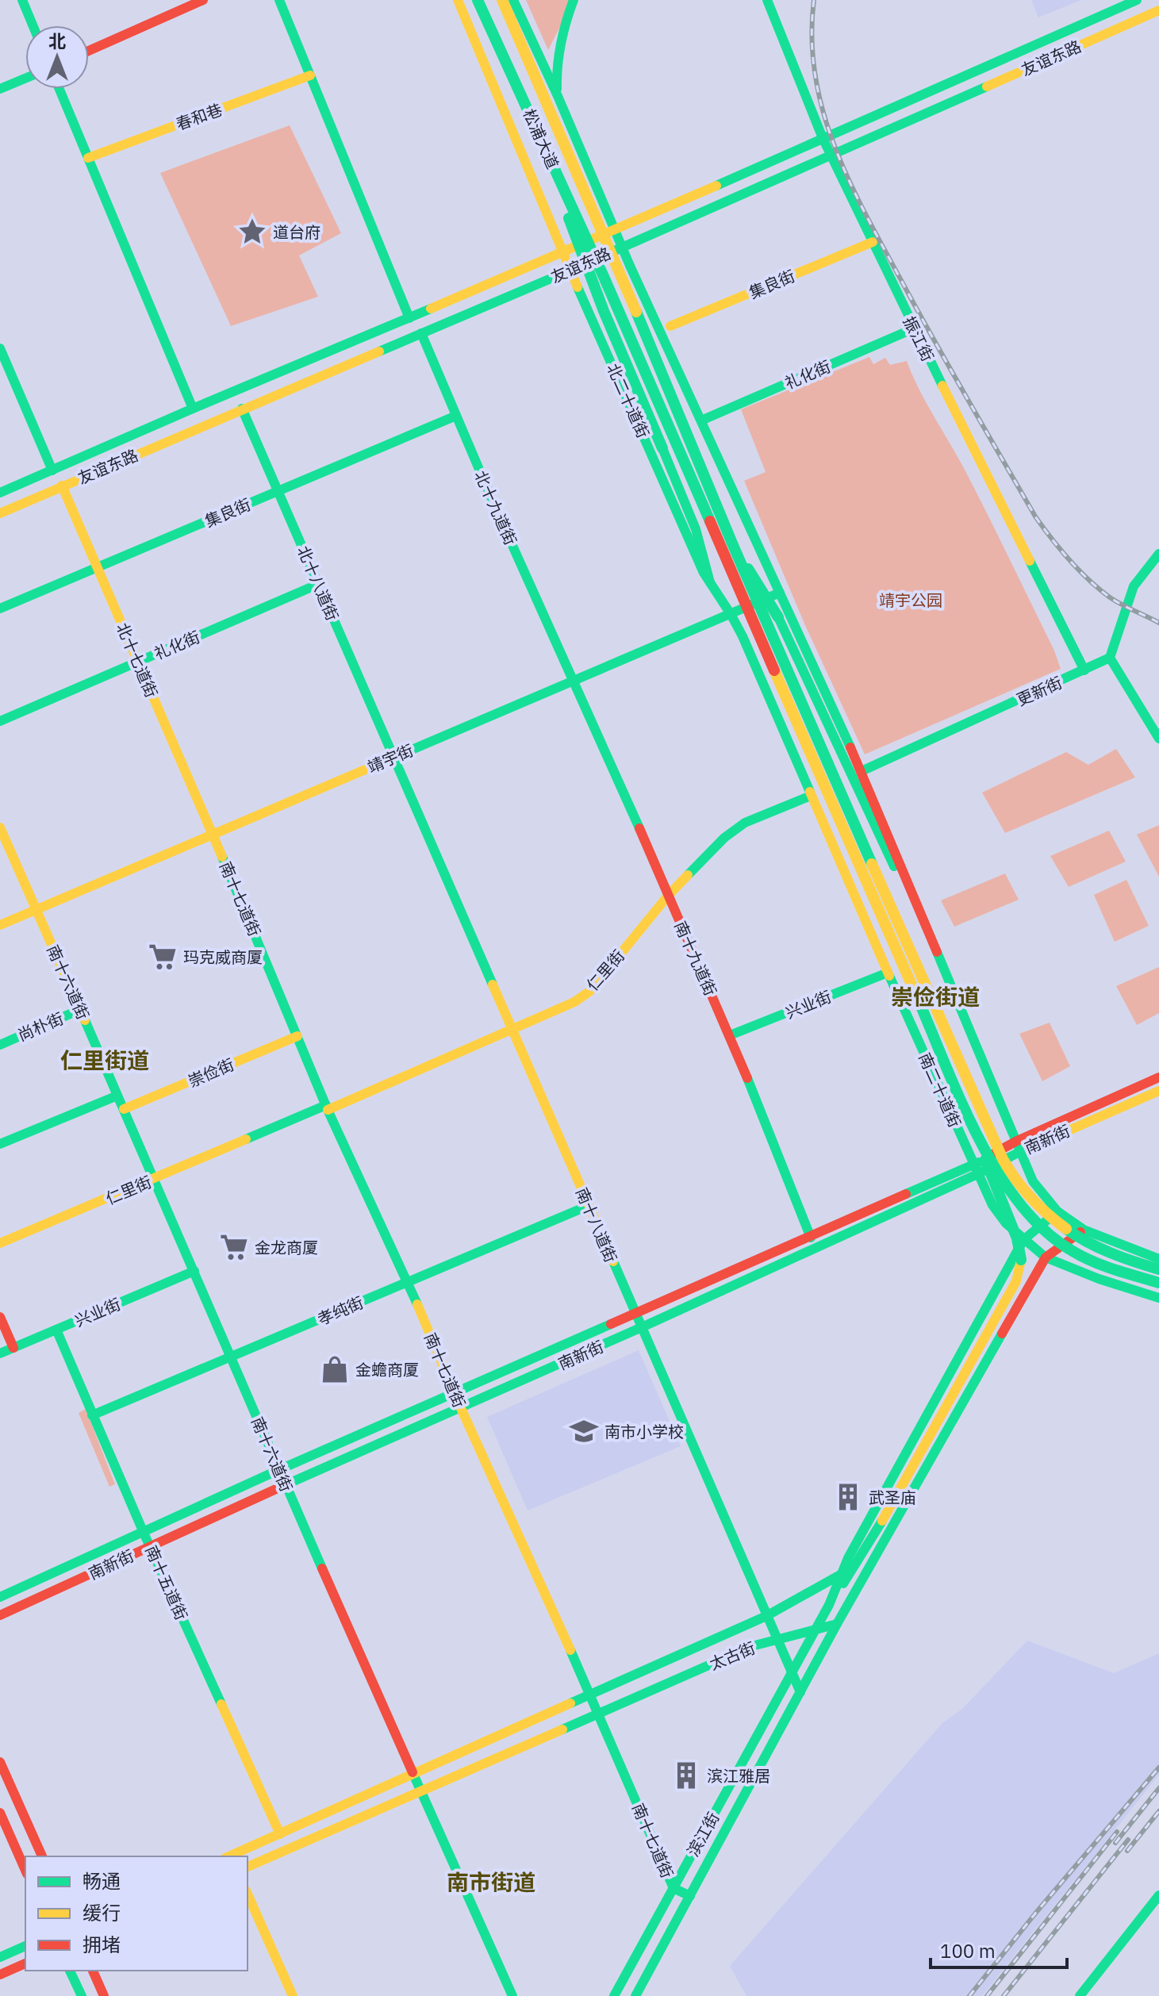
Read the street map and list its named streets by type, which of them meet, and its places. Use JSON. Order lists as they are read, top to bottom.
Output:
{
  "streets": {
    "main road": [
      "友谊东路",
      "春和巷",
      "松浦大道",
      "集良街",
      "振江街",
      "礼化街",
      "北二十道街",
      "北十九道街",
      "北十八道街",
      "北十七道街",
      "更新街",
      "靖宇街",
      "南十七道街",
      "南十九道街",
      "仁里街",
      "南十六道街",
      "兴业街",
      "尚朴街",
      "崇俭街",
      "南二十道街",
      "南新街",
      "南十八道街",
      "孝纯街",
      "南十五道街",
      "太古街",
      "滨江街"
    ]
  },
  "crossings": [
    ["友谊东路", "振江街"],
    ["友谊东路", "北二十道街"],
    ["友谊东路", "北十九道街"],
    ["友谊东路", "北十八道街"],
    ["友谊东路", "北十七道街"],
    ["集良街", "振江街"],
    ["集良街", "北十九道街"],
    ["集良街", "北十八道街"],
    ["集良街", "北十七道街"],
    ["振江街", "礼化街"],
    ["振江街", "更新街"],
    ["礼化街", "北十八道街"],
    ["礼化街", "北十七道街"],
    ["北二十道街", "靖宇街"],
    ["北二十道街", "仁里街"],
    ["北二十道街", "南二十道街"],
    ["北十九道街", "靖宇街"],
    ["北十九道街", "南十九道街"],
    ["北十八道街", "靖宇街"],
    ["北十八道街", "南十八道街"],
    ["北十七道街", "靖宇街"],
    ["北十七道街", "南十七道街"],
    ["靖宇街", "南十七道街"],
    ["靖宇街", "南十九道街"],
    ["靖宇街", "南十六道街"],
    ["靖宇街", "南十八道街"],
    ["南十七道街", "仁里街"],
    ["南十七道街", "崇俭街"],
    ["南十七道街", "南新街"],
    ["南十七道街", "孝纯街"],
    ["南十七道街", "太古街"],
    ["南十七道街", "滨江街"],
    ["南十九道街", "仁里街"],
    ["南十九道街", "兴业街"],
    ["南十九道街", "南新街"],
    ["仁里街", "南十六道街"],
    ["仁里街", "南二十道街"],
    ["仁里街", "南十八道街"],
    ["南十六道街", "兴业街"],
    ["南十六道街", "尚朴街"],
    ["南十六道街", "崇俭街"],
    ["南十六道街", "南新街"],
    ["南十六道街", "孝纯街"],
    ["南十六道街", "太古街"],
    ["兴业街", "南二十道街"],
    ["兴业街", "南十五道街"],
    ["南二十道街", "南新街"],
    ["南新街", "南十八道街"],
    ["南新街", "南十五道街"],
    ["南十八道街", "孝纯街"],
    ["南十八道街", "太古街"],
    ["南十八道街", "滨江街"],
    ["孝纯街", "南十五道街"],
    ["南十五道街", "太古街"],
    ["太古街", "滨江街"]
  ],
  "districts": ["崇俭街道", "仁里街道", "南市街道"],
  "parks": ["靖宇公园"],
  "places": {
    "place": ["道台府"],
    "supermarket": ["玛克威商厦", "金龙商厦"],
    "shop": ["金蟾商厦"],
    "school or university": ["南市小学校"],
    "building": ["武圣庙", "滨江雅居"]
  },
  "legend": ["畅通", "缓行", "拥堵"],
  "scale_bar": "100 m",
  "north": "top"
}
